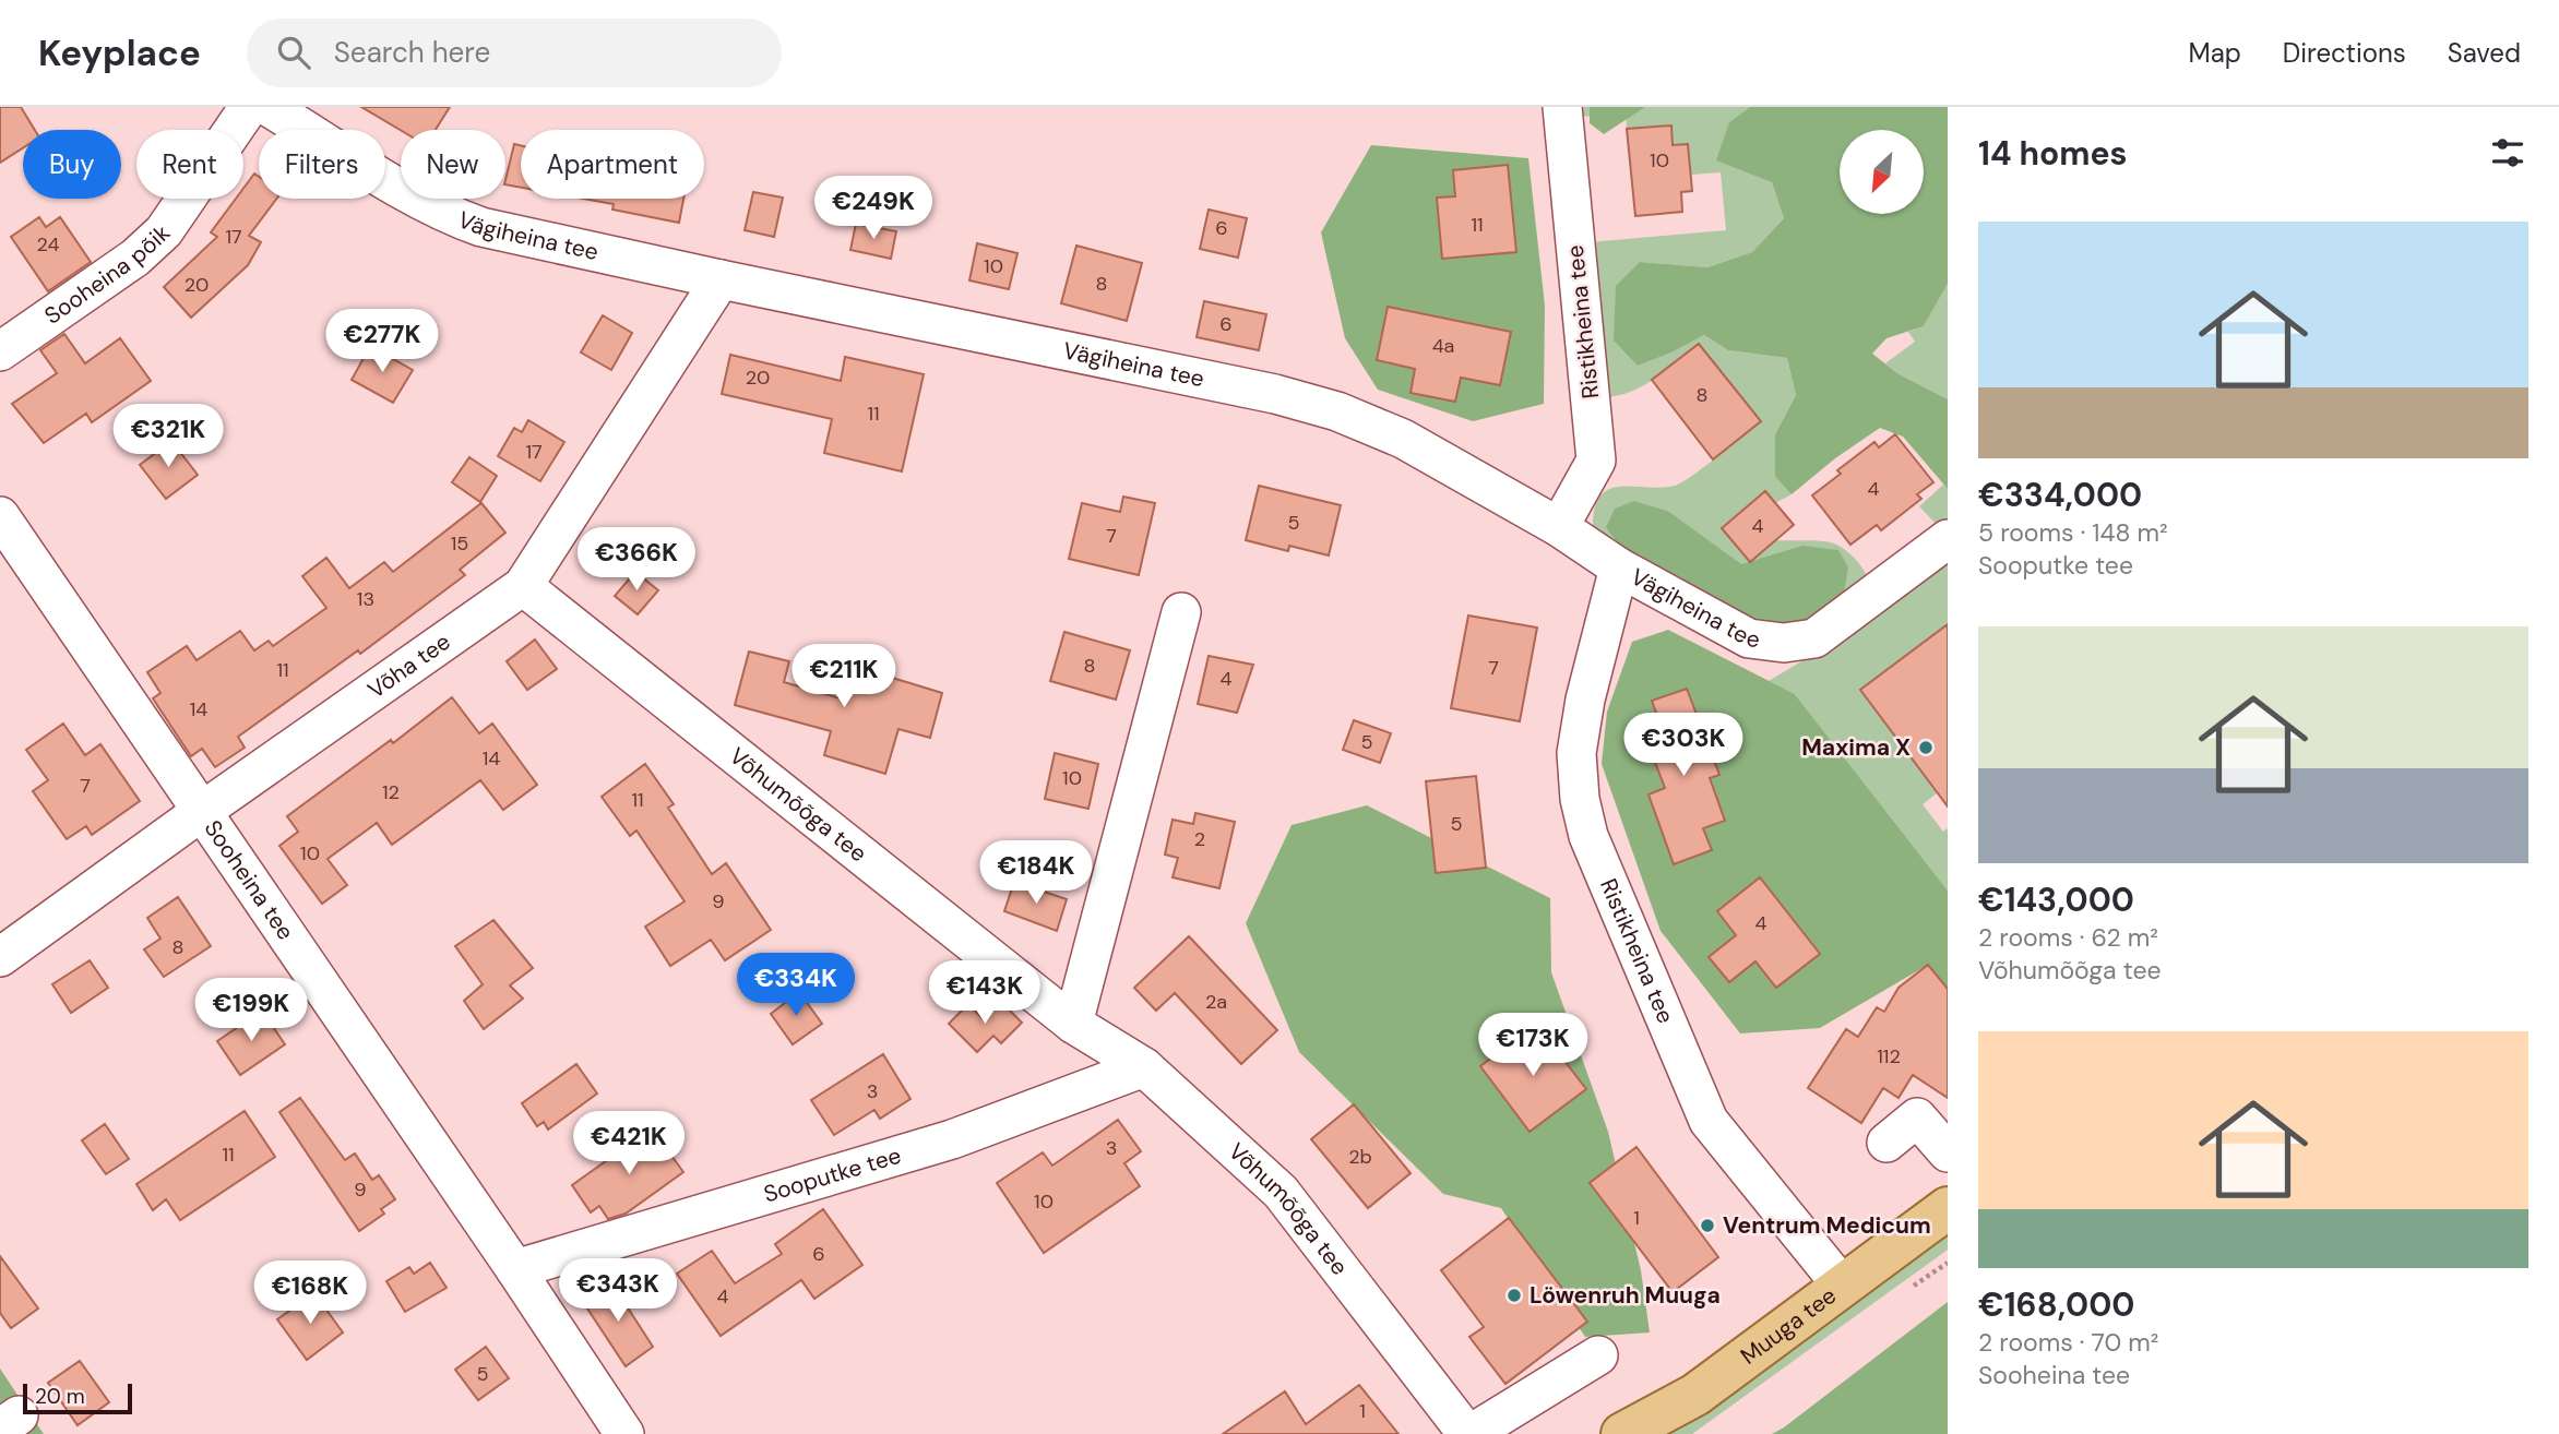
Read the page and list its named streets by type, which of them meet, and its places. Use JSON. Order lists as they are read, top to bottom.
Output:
{
  "streets": {
    "main road": ["Muuga tee"],
    "street": [
      "Vägiheina tee",
      "Sooheina põik",
      "Ristikheina tee",
      "Võha tee",
      "Võhumõõga tee",
      "Sooheina tee",
      "Sooputke tee"
    ]
  },
  "crossings": [
    ["Vägiheina tee", "Ristikheina tee"],
    ["Vägiheina tee", "Võha tee"],
    ["Ristikheina tee", "Muuga tee"],
    ["Võha tee", "Võhumõõga tee"],
    ["Võha tee", "Sooheina tee"],
    ["Võhumõõga tee", "Sooputke tee"],
    ["Sooheina tee", "Sooputke tee"]
  ],
  "places": ["Maxima X", "Ventrum Medicum", "Löwenruh Muuga"],
  "house_numbers": [
    "10",
    "11",
    "6",
    "17",
    "24",
    "10",
    "8",
    "20",
    "6",
    "4a",
    "20",
    "8",
    "11",
    "17",
    "4",
    "5",
    "4",
    "7",
    "15",
    "13",
    "8",
    "7",
    "11",
    "4",
    "14",
    "5",
    "14",
    "10",
    "7",
    "12",
    "11",
    "5",
    "2",
    "10",
    "9",
    "4",
    "8",
    "2a",
    "112",
    "3",
    "3",
    "11",
    "2b",
    "9",
    "10",
    "1",
    "6",
    "4",
    "5",
    "1"
  ],
  "scale_bar": "20 m",
  "north": "bottom left",
  "page": {
    "header": "Keyplace",
    "search": "Search here",
    "nav": ["Map", "Directions", "Saved"],
    "heading": "14 homes",
    "chip": [
      "Buy",
      "Rent",
      "Filters",
      "New",
      "Apartment"
    ],
    "price": [
      "€249K",
      "€277K",
      "€321K",
      "€366K",
      "€211K",
      "€303K",
      "€184K",
      "€334K",
      "€143K",
      "€199K",
      "€173K",
      "€421K",
      "€343K",
      "€168K"
    ],
    "list": [
      {
        "name": "€334,000",
        "note": "5 rooms · 148 m² · Sooputke tee"
      },
      {
        "name": "€143,000",
        "note": "2 rooms · 62 m² · Võhumõõga tee"
      },
      {
        "name": "€168,000",
        "note": "2 rooms · 70 m² · Sooheina tee"
      }
    ],
    "scale": "20 m"
  }
}
